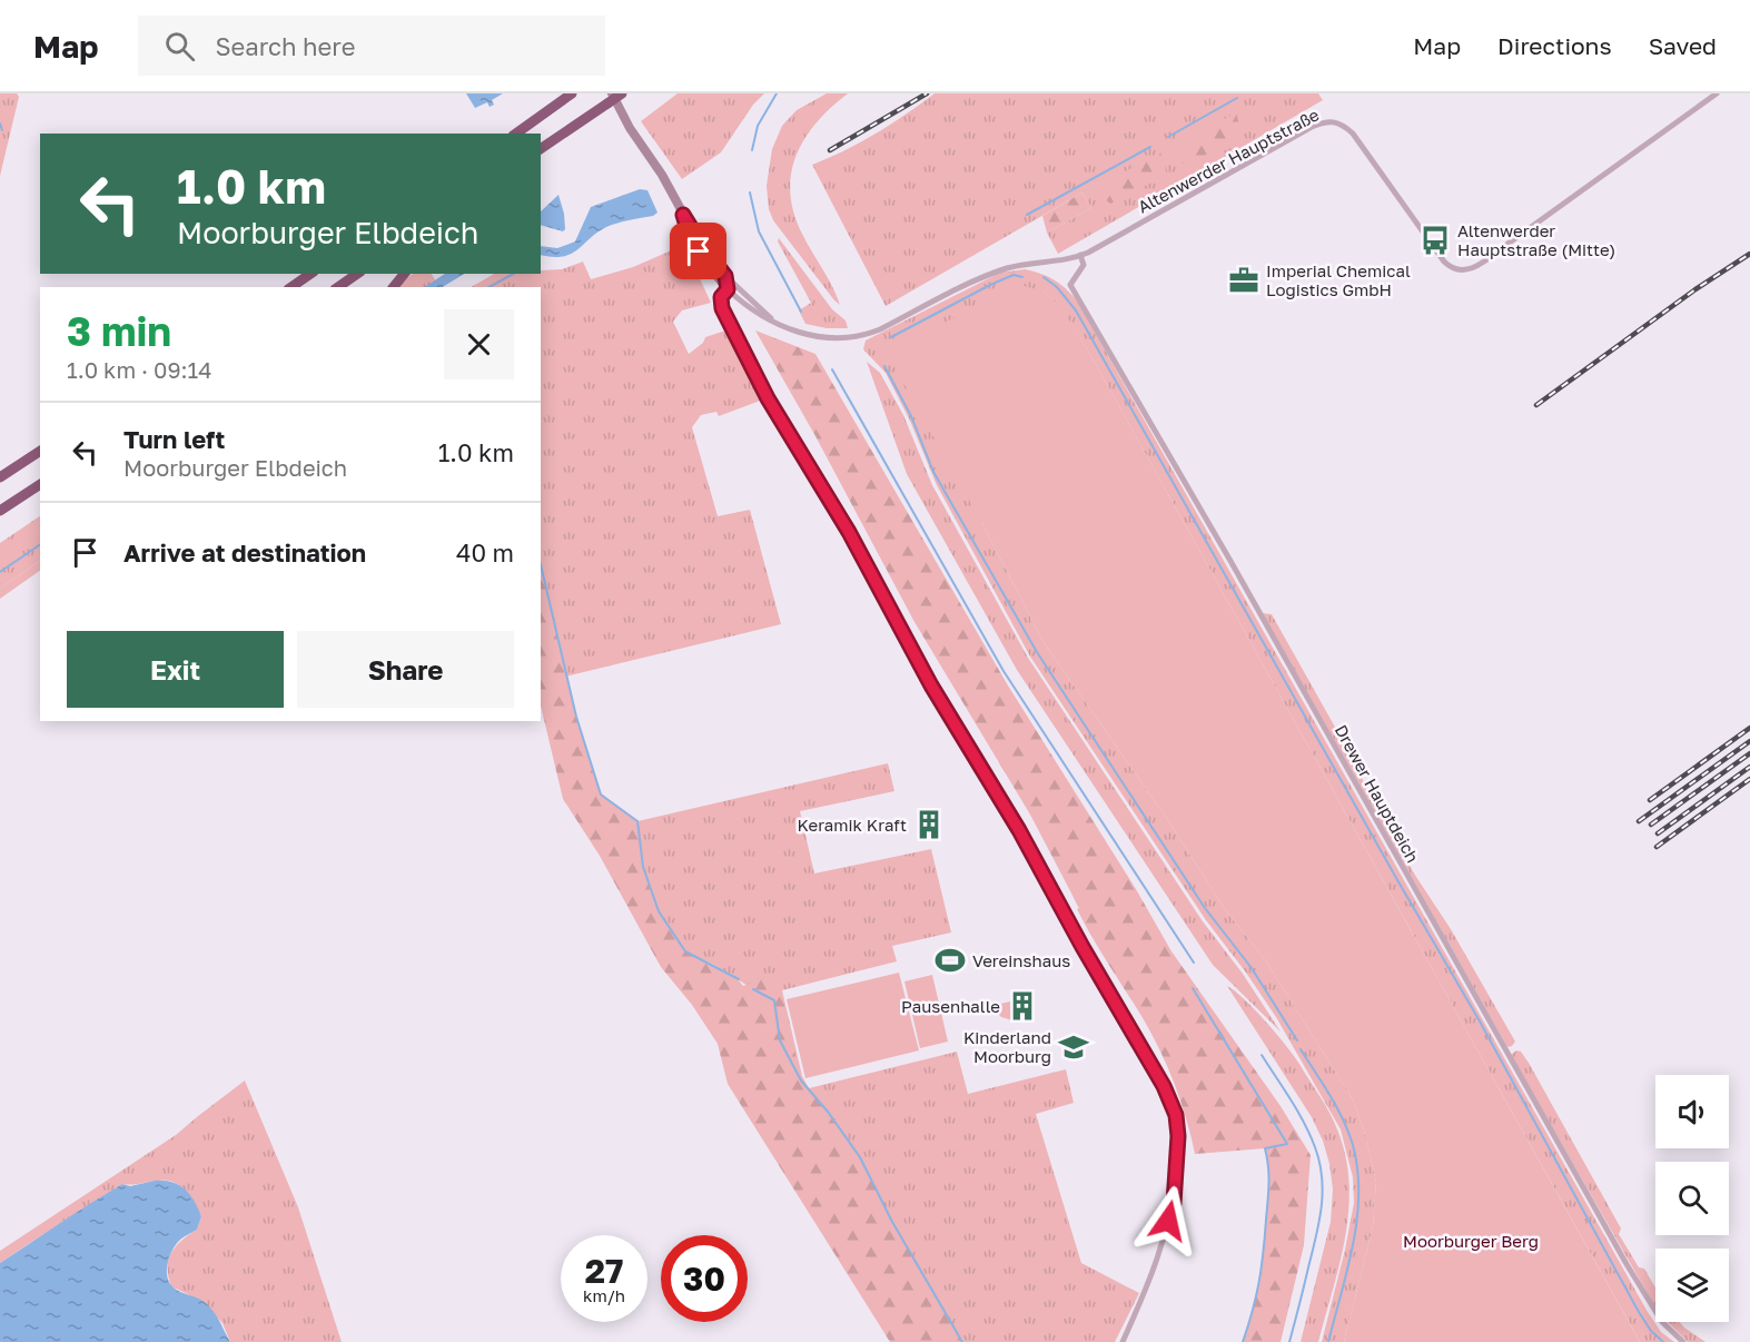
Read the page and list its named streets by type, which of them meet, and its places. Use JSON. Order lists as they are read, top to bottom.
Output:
{
  "streets": {
    "street": ["Altenwerder Hauptstraße", "Drewer Hauptdeich"]
  },
  "crossings": [
    ["Altenwerder Hauptstraße", "Drewer Hauptdeich"]
  ],
  "parks": ["Moorburger Berg"],
  "places": {
    "bus stop": ["Altenwerder Hauptstraße (Mitte)"],
    "office": ["Imperial Chemical Logistics GmbH"],
    "building": ["Keramik Kraft", "Pausenhalle"],
    "sports": ["Vereinshaus"],
    "school or university": ["Kinderland Moorburg"]
  },
  "page": {
    "header": "Map",
    "search": "Search here",
    "nav": ["Map", "Directions", "Saved"],
    "turn": ["1.0 km", "Moorburger Elbdeich"],
    "heading": ["3 min", "1.0 km · 09:14"],
    "list": [
      {
        "name": "Turn left",
        "note": "Moorburger Elbdeich",
        "value": "1.0 km"
      },
      {
        "name": "Arrive at destination",
        "value": "40 m"
      }
    ],
    "buttons": ["Exit", "Share"],
    "speed": "27 km/h",
    "limit": "30"
  }
}
